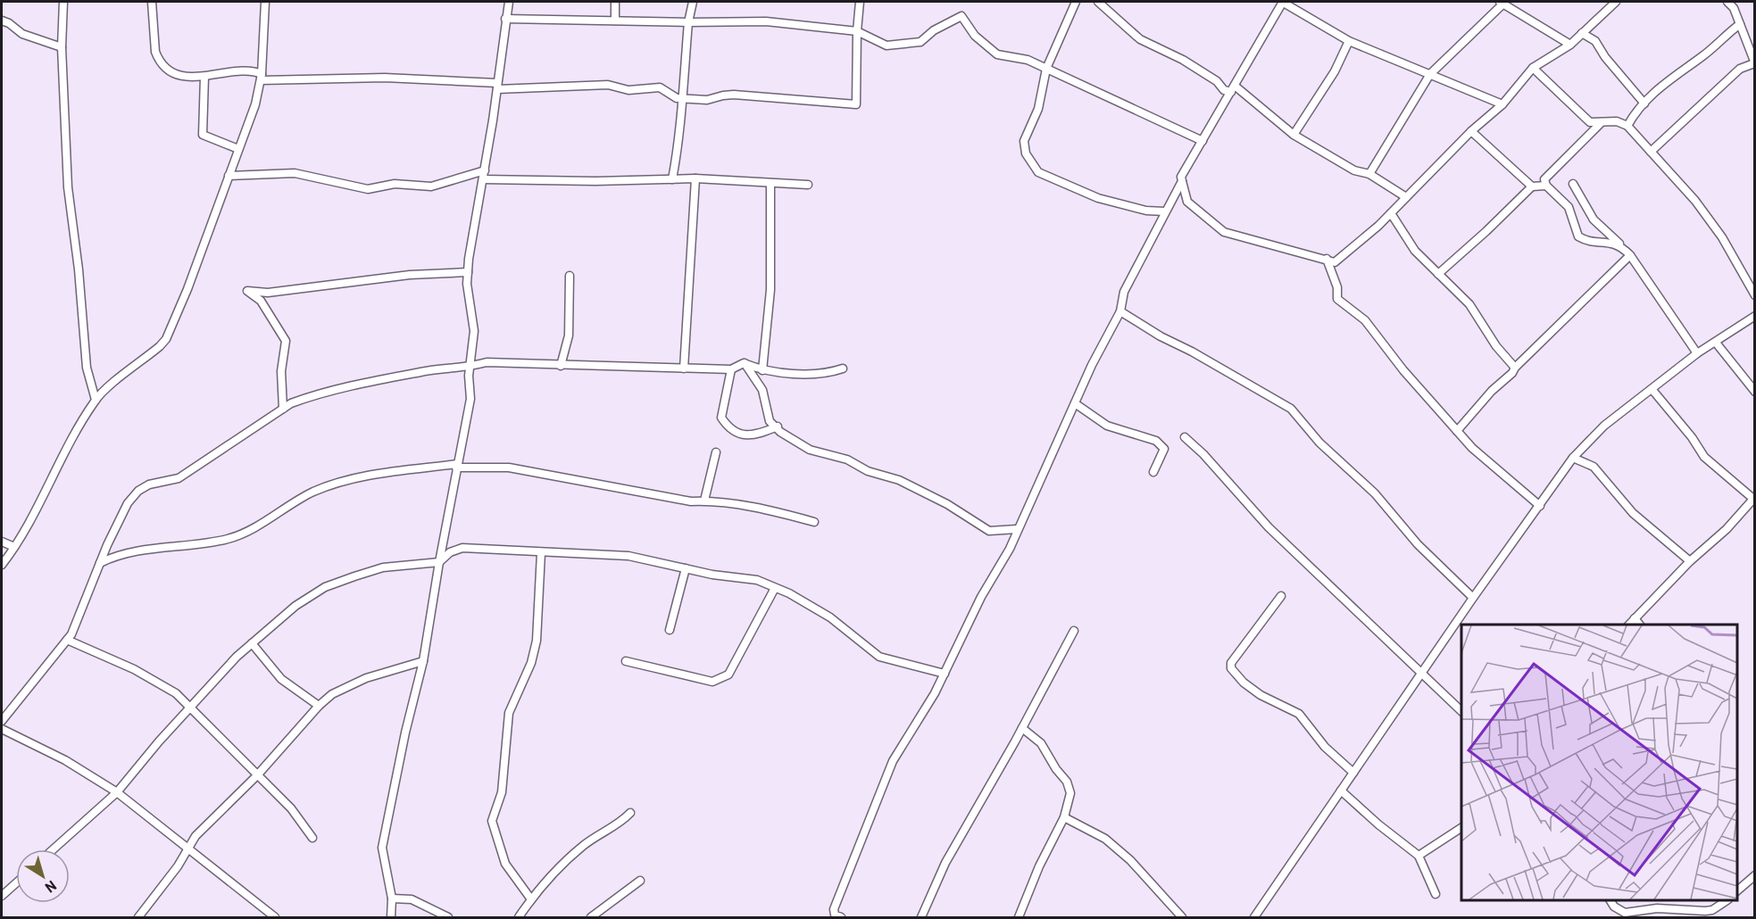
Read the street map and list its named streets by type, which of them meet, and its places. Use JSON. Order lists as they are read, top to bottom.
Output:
{
  "north": "bottom right"
}
